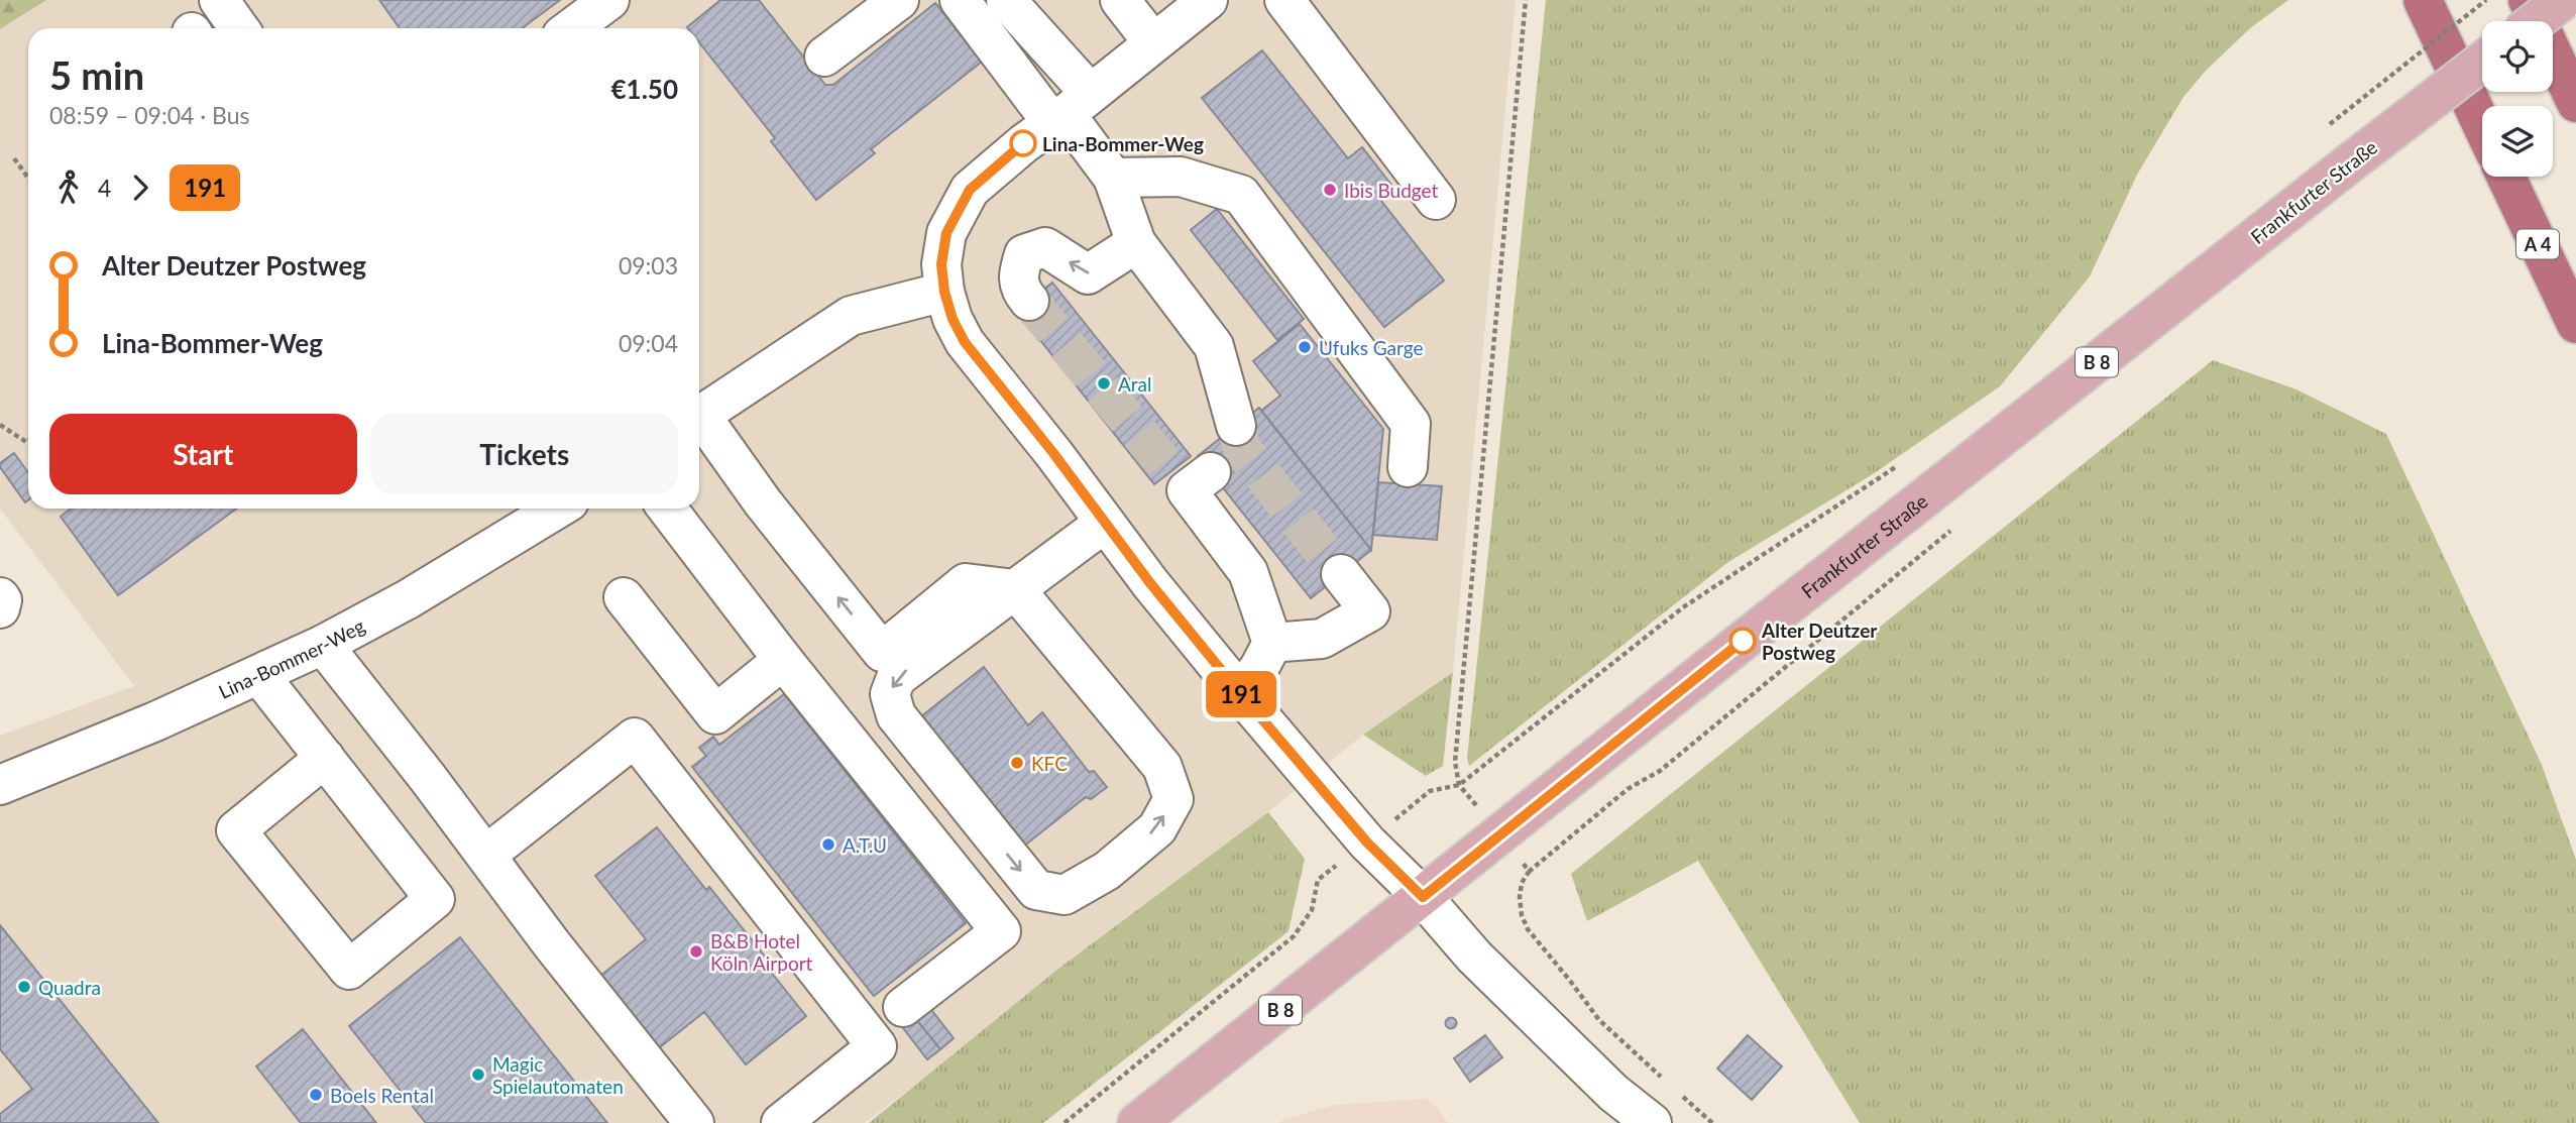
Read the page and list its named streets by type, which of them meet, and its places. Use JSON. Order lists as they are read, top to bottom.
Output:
{
  "streets": {
    "highway": ["A 4"],
    "main road": ["Frankfurter Straße", "B 8"],
    "street": ["Lina-Bommer-Weg"]
  },
  "places": [
    "Lina-Bommer-Weg",
    "Ibis Budget",
    "Ufuks Garge",
    "Aral",
    "Alter Deutzer Postweg",
    "KFC",
    "A.T.U",
    "B&B Hotel Köln Airport",
    "Quadra",
    "Magic Spielautomaten",
    "Boels Rental"
  ],
  "lines": ["bus line 191"],
  "page": {
    "on_map": "191",
    "heading": ["5 min", "08:59 – 09:04 · Bus", "€1.50"],
    "legs": ["4", "191"],
    "list": [
      {
        "name": "Alter Deutzer Postweg",
        "value": "09:03"
      },
      {
        "name": "Lina-Bommer-Weg",
        "value": "09:04"
      }
    ],
    "buttons": ["Start", "Tickets"]
  }
}
